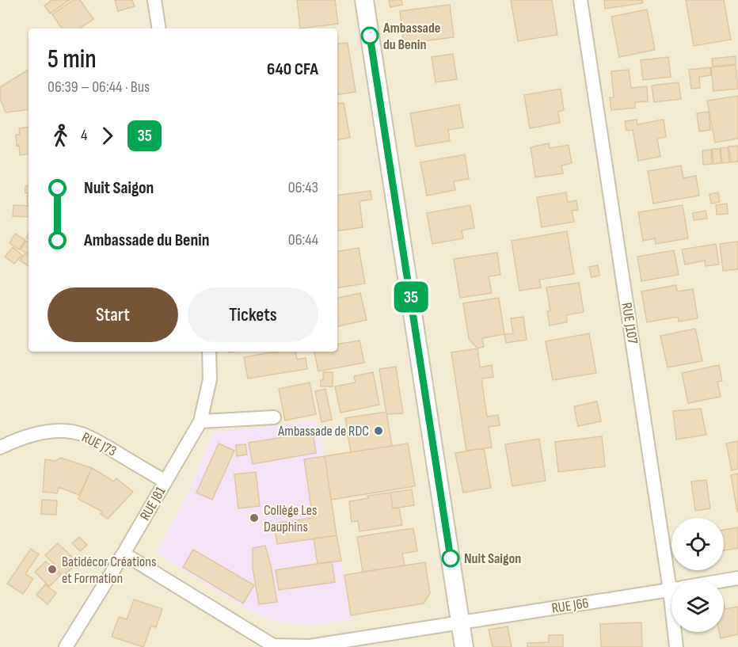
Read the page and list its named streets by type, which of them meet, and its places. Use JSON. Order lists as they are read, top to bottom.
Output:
{
  "streets": {
    "street": [
      "RUE J107",
      "RUE J73",
      "RUE J81",
      "RUE J66"
    ]
  },
  "crossings": [
    ["RUE J73", "RUE J81"]
  ],
  "places": [
    "Ambassade du Benin",
    "Ambassade de RDC",
    "Collège Les Dauphins",
    "Nuit Saigon",
    "Batidécor Créations et Formation"
  ],
  "lines": ["bus line 35"],
  "page": {
    "on_map": "35",
    "heading": ["5 min", "06:39 – 06:44 · Bus", "640 CFA"],
    "legs": ["4", "35"],
    "list": [
      {
        "name": "Nuit Saigon",
        "value": "06:43"
      },
      {
        "name": "Ambassade du Benin",
        "value": "06:44"
      }
    ],
    "buttons": ["Start", "Tickets"]
  }
}
